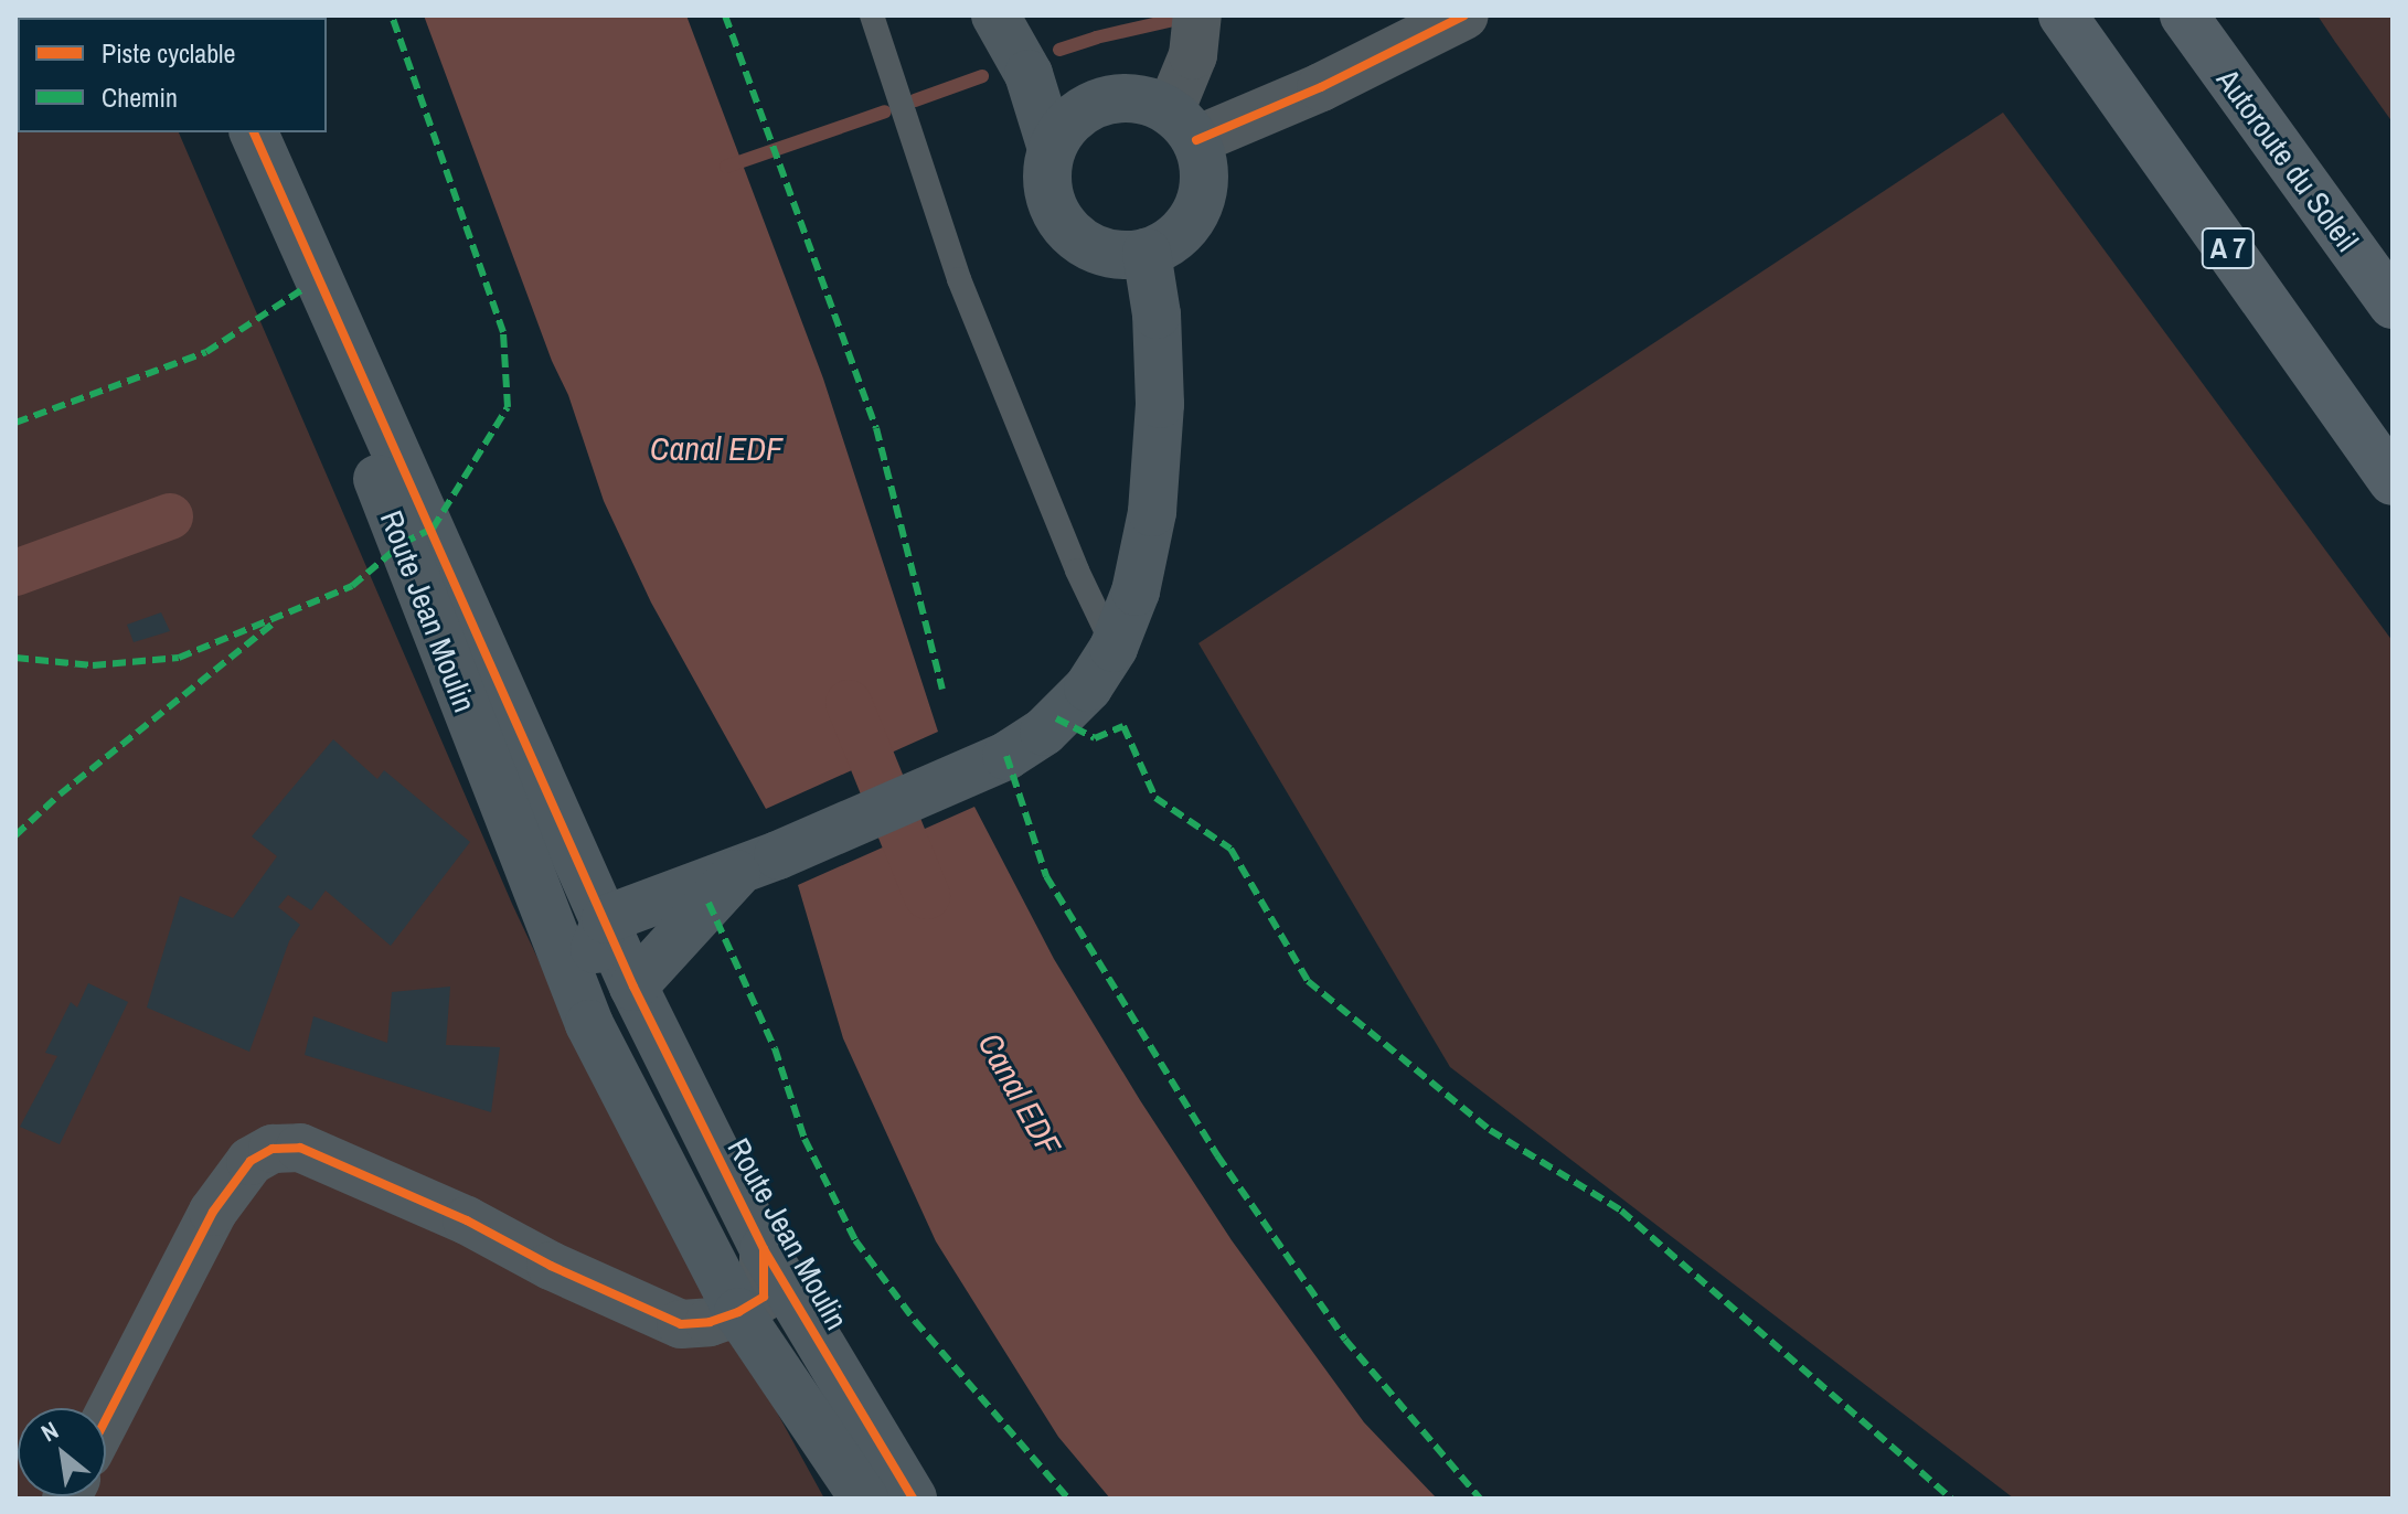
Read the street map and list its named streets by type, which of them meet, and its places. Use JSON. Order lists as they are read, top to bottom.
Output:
{
  "streets": {
    "highway": ["Autoroute du Soleil", "A 7"],
    "main road": ["Route Jean Moulin"]
  },
  "water": ["Canal EDF"],
  "legend": ["Piste cyclable", "Chemin"],
  "north": "top left"
}
